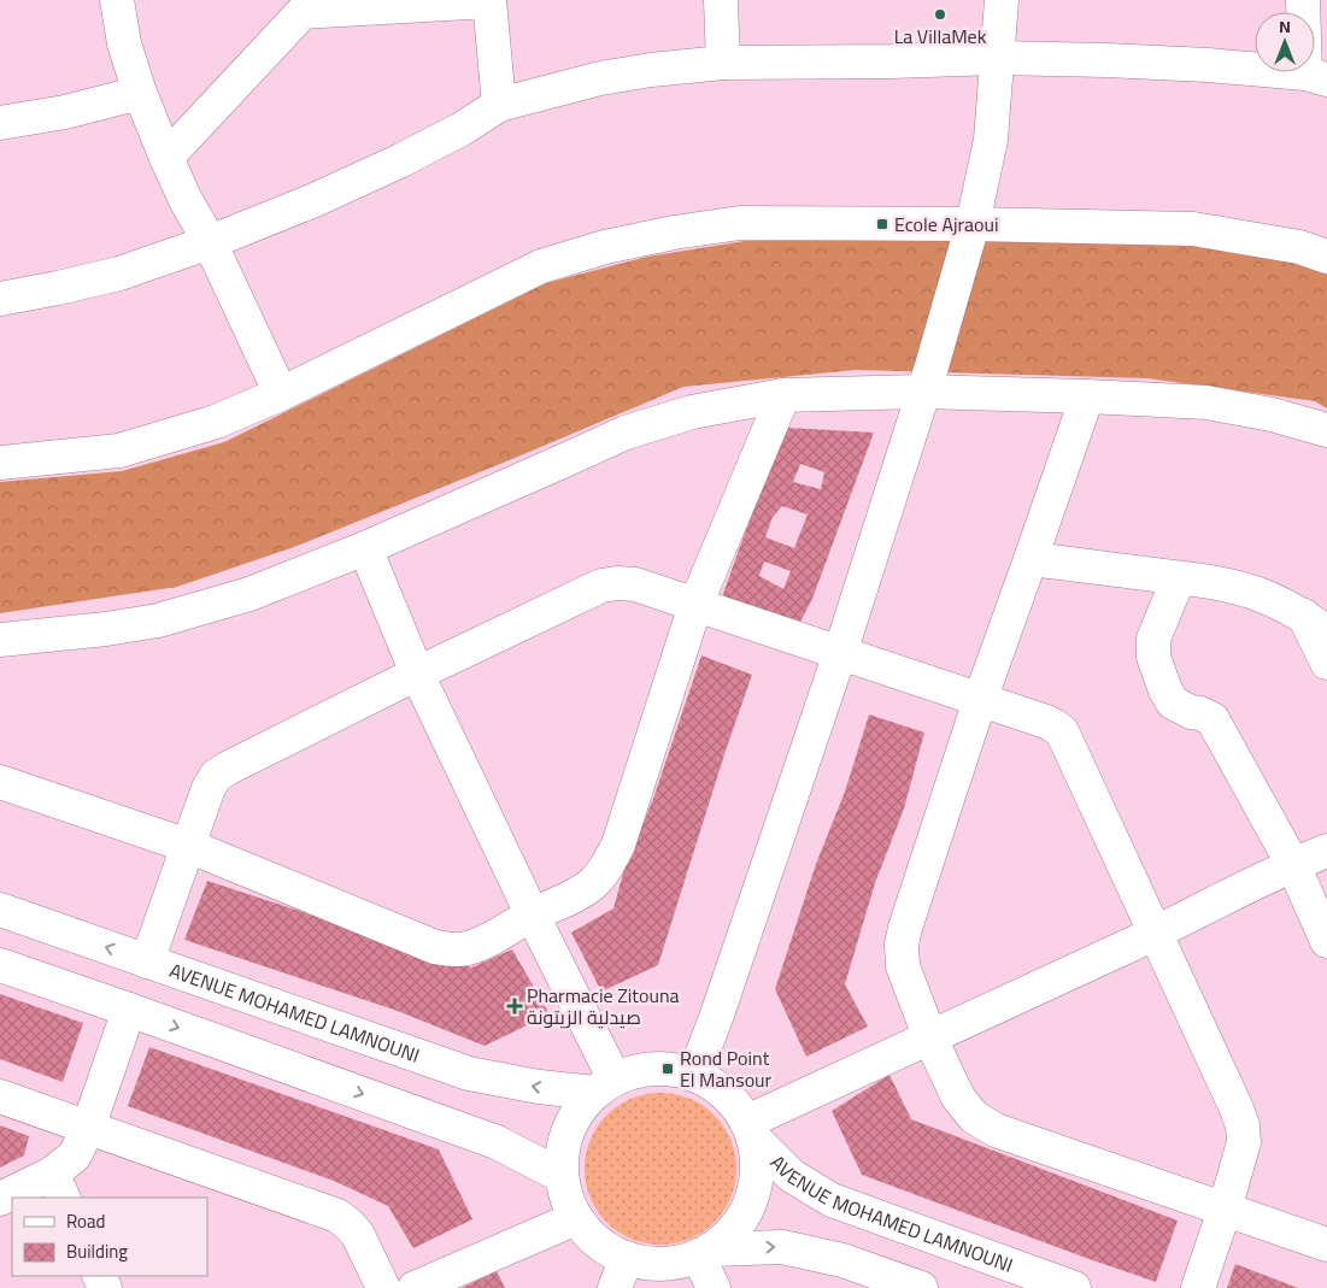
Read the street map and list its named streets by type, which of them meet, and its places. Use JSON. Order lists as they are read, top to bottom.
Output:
{
  "streets": {
    "street": ["AVENUE MOHAMED LAMNOUNI"]
  },
  "places": {
    "other": ["La VillaMek"],
    "transit": ["Ecole Ajraoui", "Rond Point El Mansour"],
    "health": ["Pharmacie Zitouna صيدلية الزيتونة"]
  },
  "legend": ["Road", "Building"],
  "north": "top"
}
